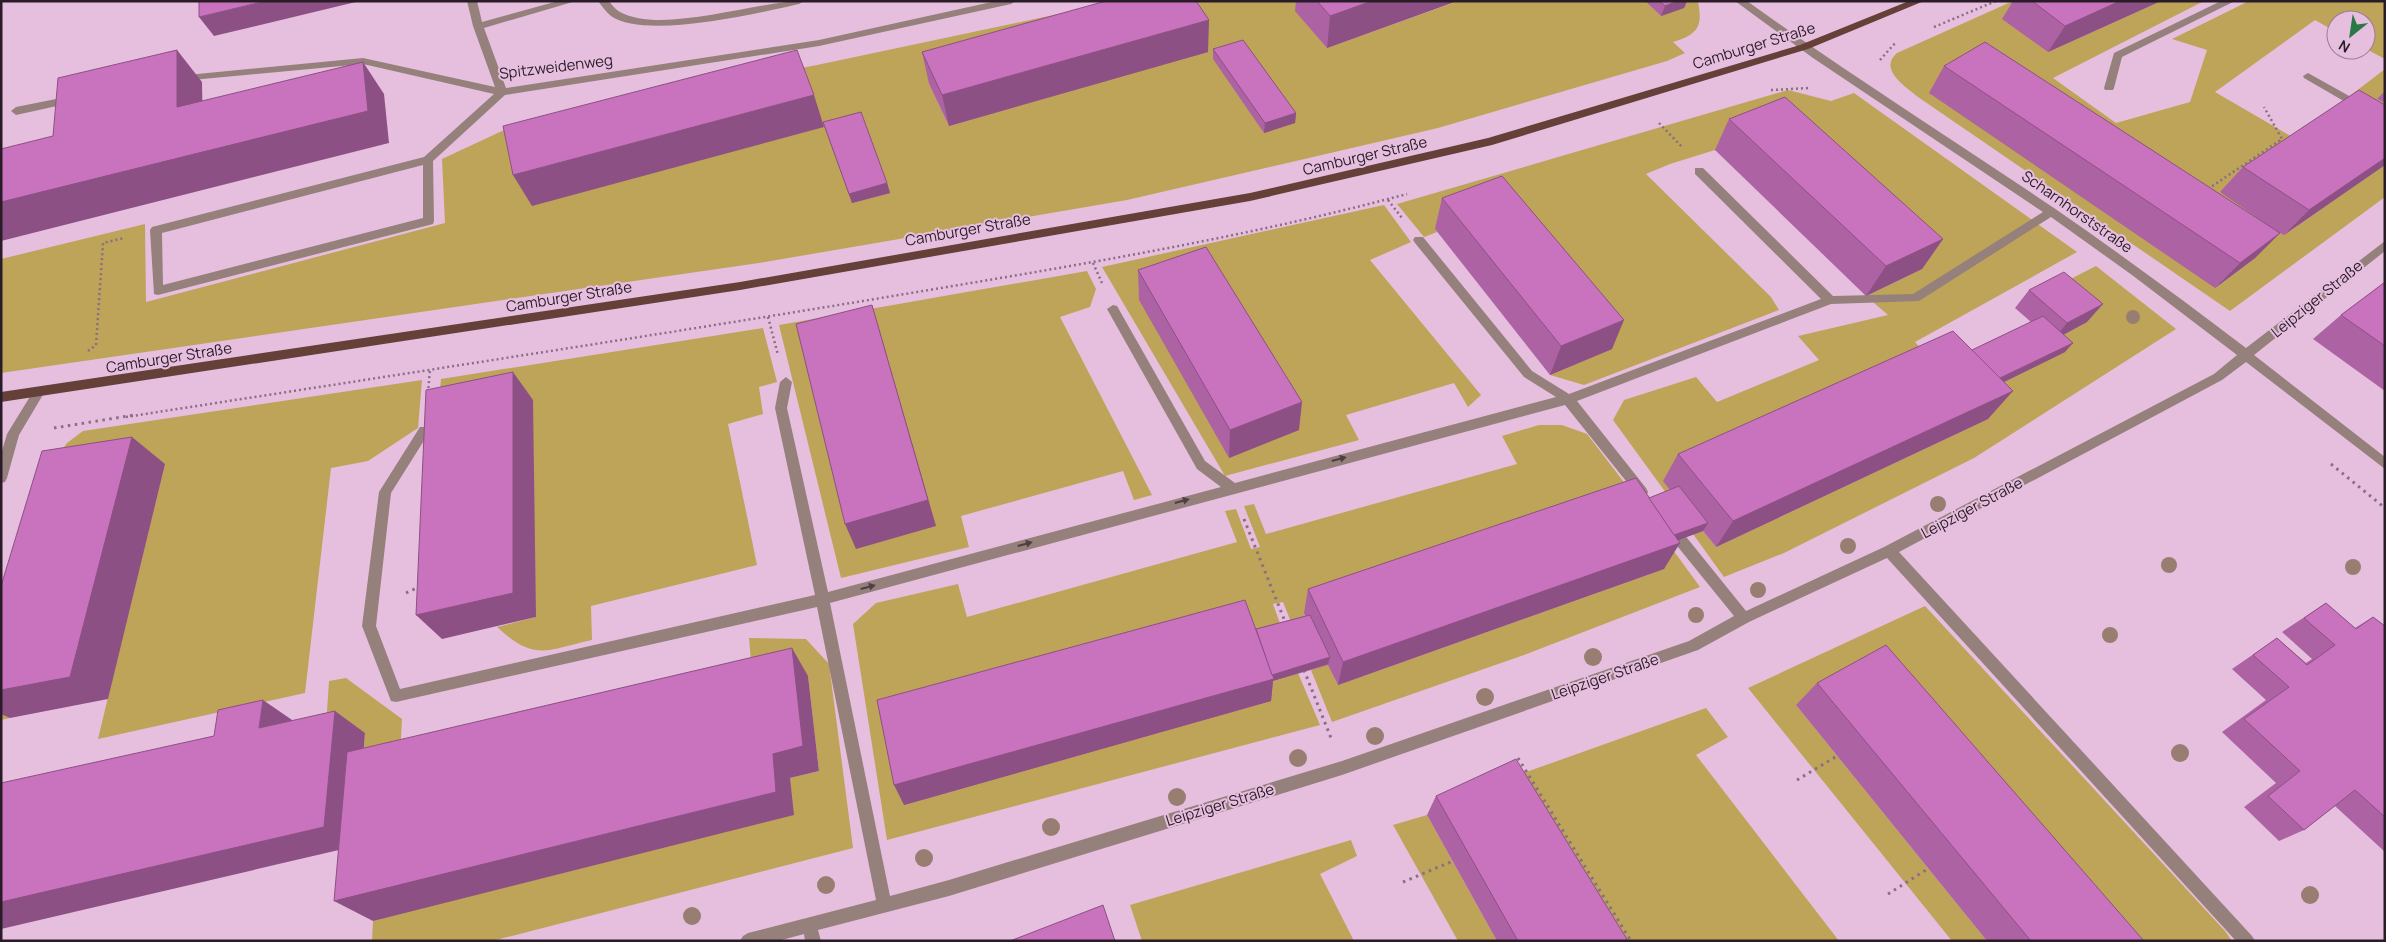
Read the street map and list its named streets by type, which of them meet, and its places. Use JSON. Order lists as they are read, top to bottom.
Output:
{
  "streets": {
    "main road": ["Camburger Straße"],
    "street": ["Spitzweidenweg", "Scharnhorststraße", "Leipziger Straße"]
  },
  "crossings": [
    ["Camburger Straße", "Scharnhorststraße"],
    ["Scharnhorststraße", "Leipziger Straße"]
  ],
  "north": "bottom left"
}
